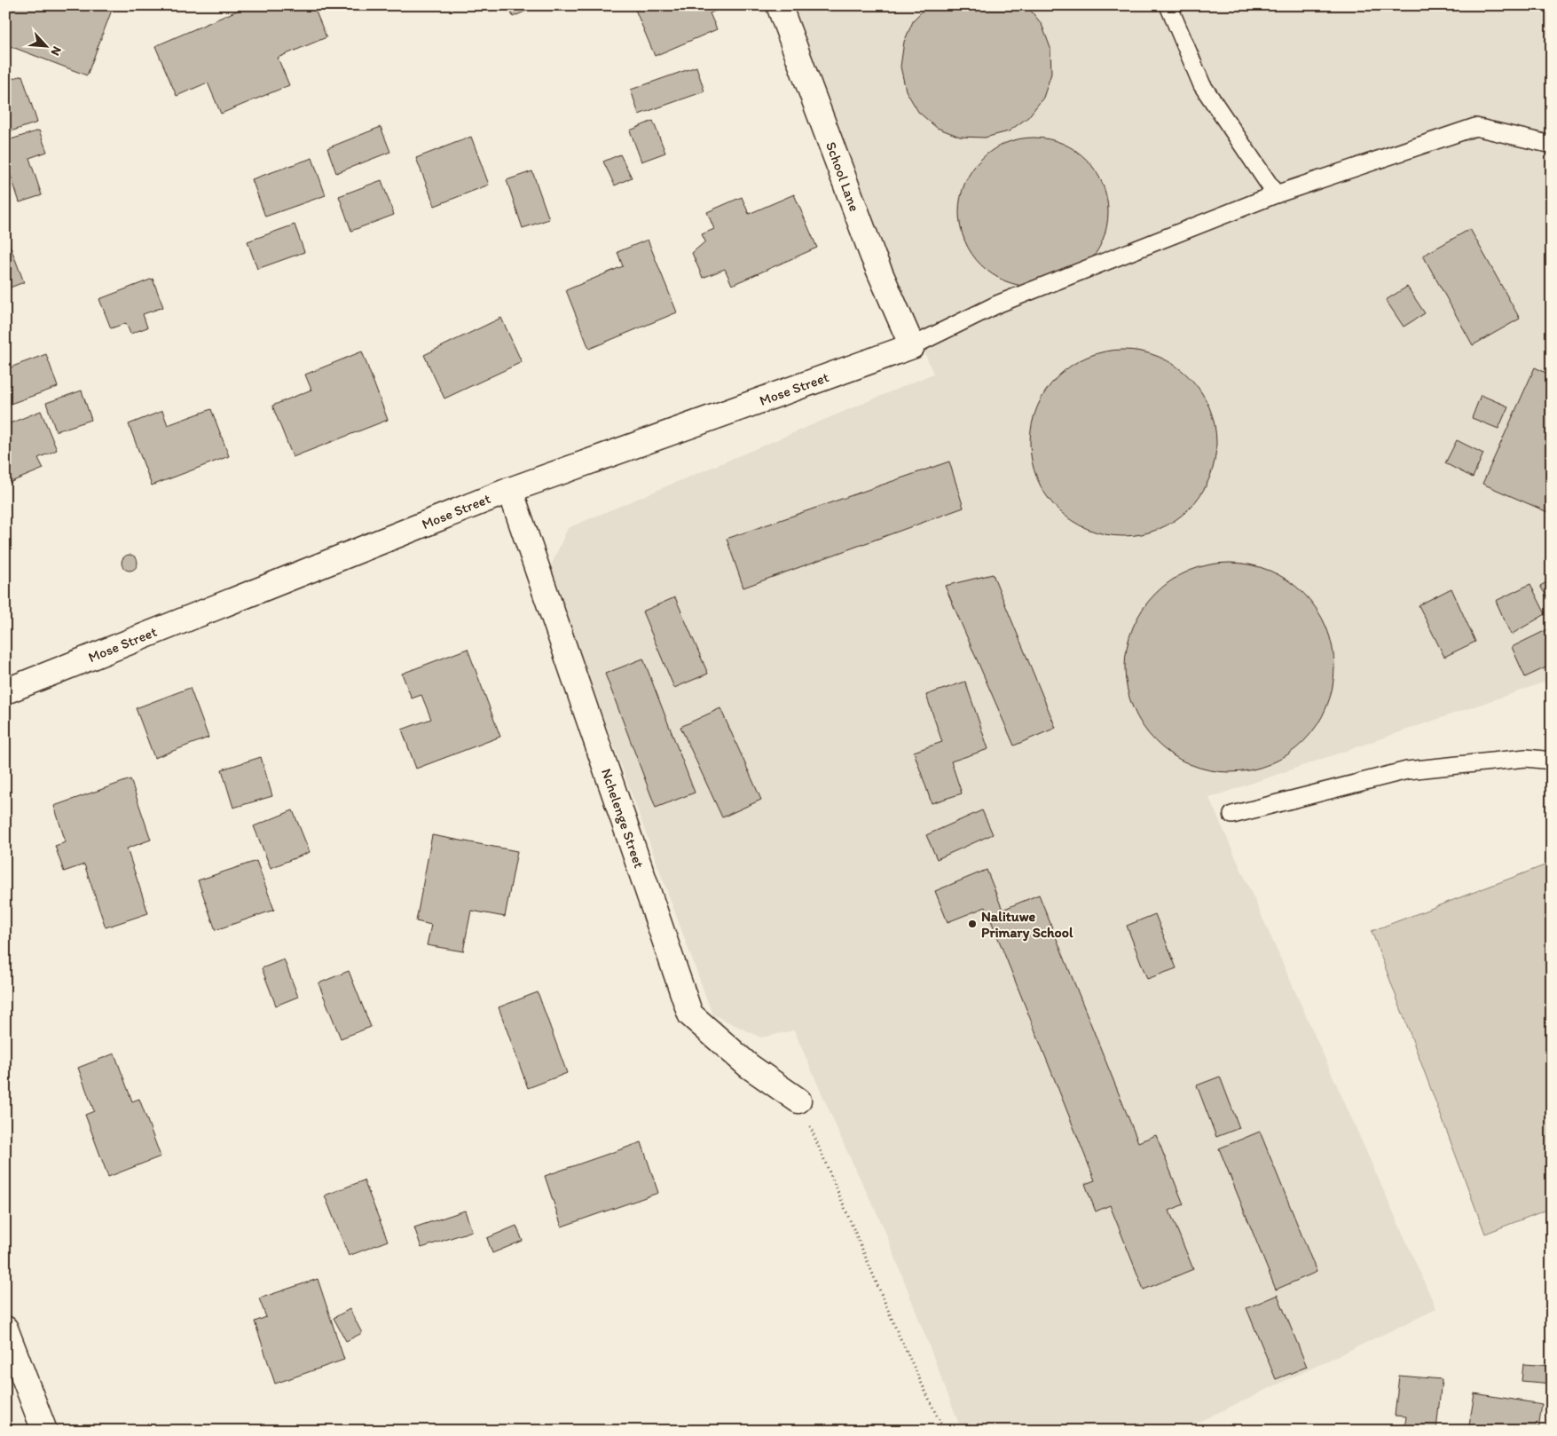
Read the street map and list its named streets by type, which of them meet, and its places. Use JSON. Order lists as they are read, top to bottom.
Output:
{
  "streets": {
    "street": ["School Lane", "Mose Street", "Nchelenge Street"]
  },
  "crossings": [
    ["School Lane", "Mose Street"],
    ["Mose Street", "Nchelenge Street"]
  ],
  "places": ["Nalituwe Primary School"],
  "north": "bottom right"
}
